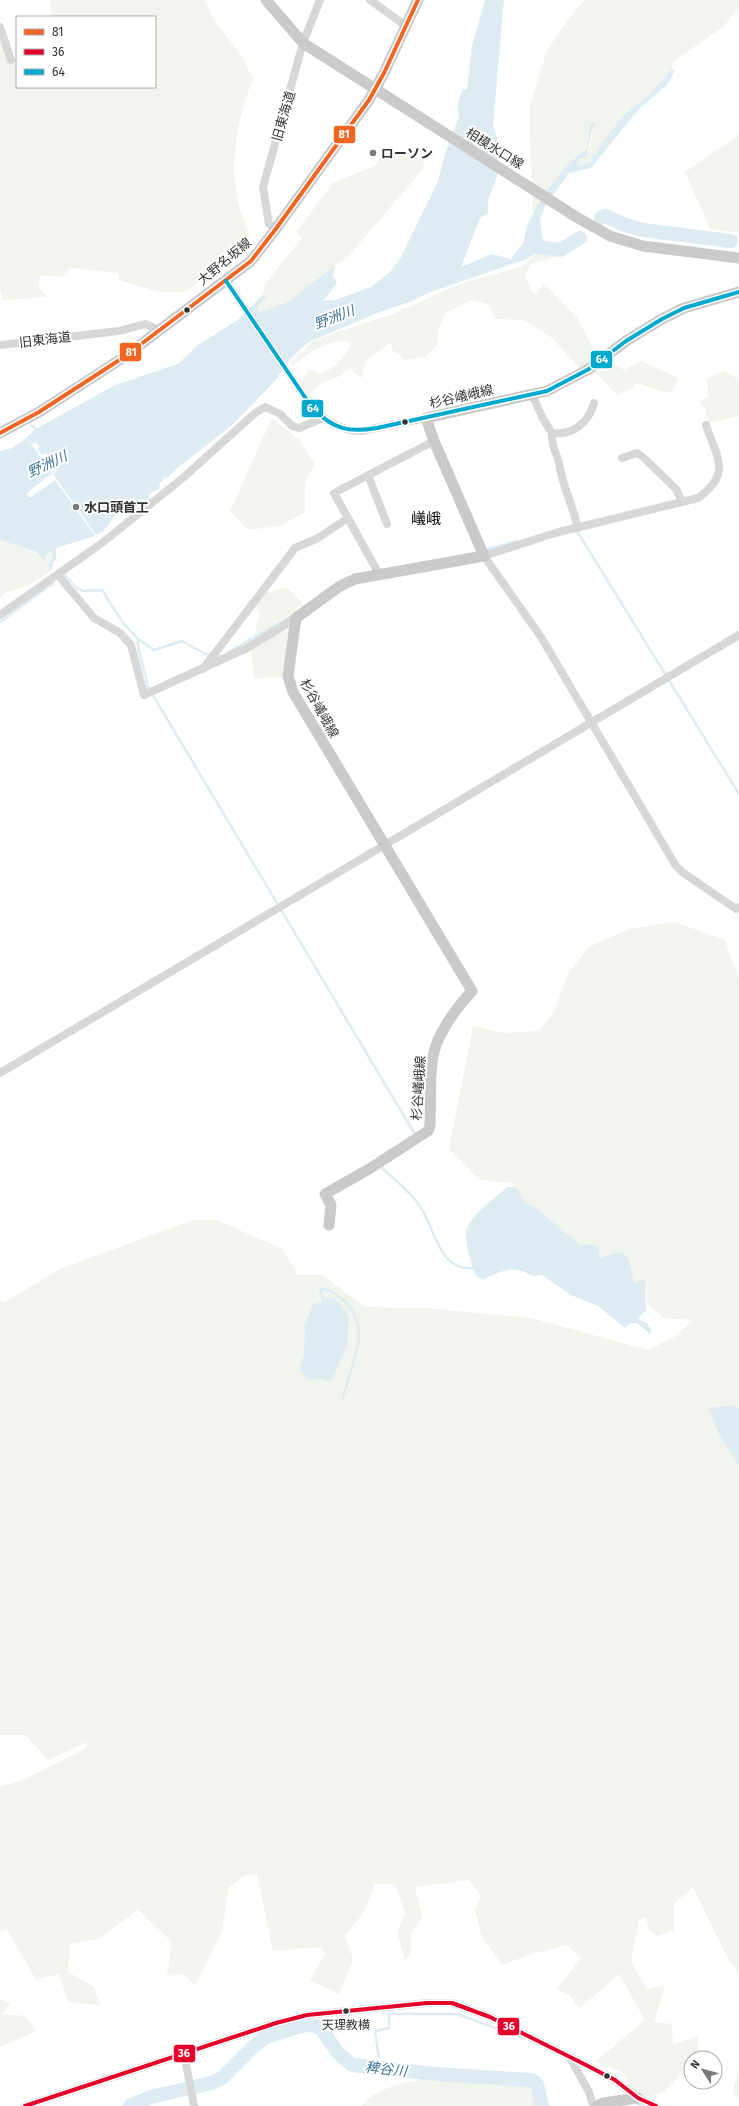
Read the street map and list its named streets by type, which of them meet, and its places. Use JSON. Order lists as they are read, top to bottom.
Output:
{
  "streets": {
    "main road": ["相模水口線", "大野名坂線", "杉谷嶬峨線"],
    "street": ["旧東海道"]
  },
  "crossings": [
    ["旧東海道", "相模水口線"],
    ["旧東海道", "大野名坂線"],
    ["相模水口線", "大野名坂線"]
  ],
  "districts": ["嶬峨"],
  "water": ["野洲川", "稗谷川"],
  "places": ["ローソン", "水口頭首工", "天理教横"],
  "lines": ["transit line 81", "transit line 64", "transit line 36"],
  "legend": ["81", "36", "64"],
  "north": "top left"
}
